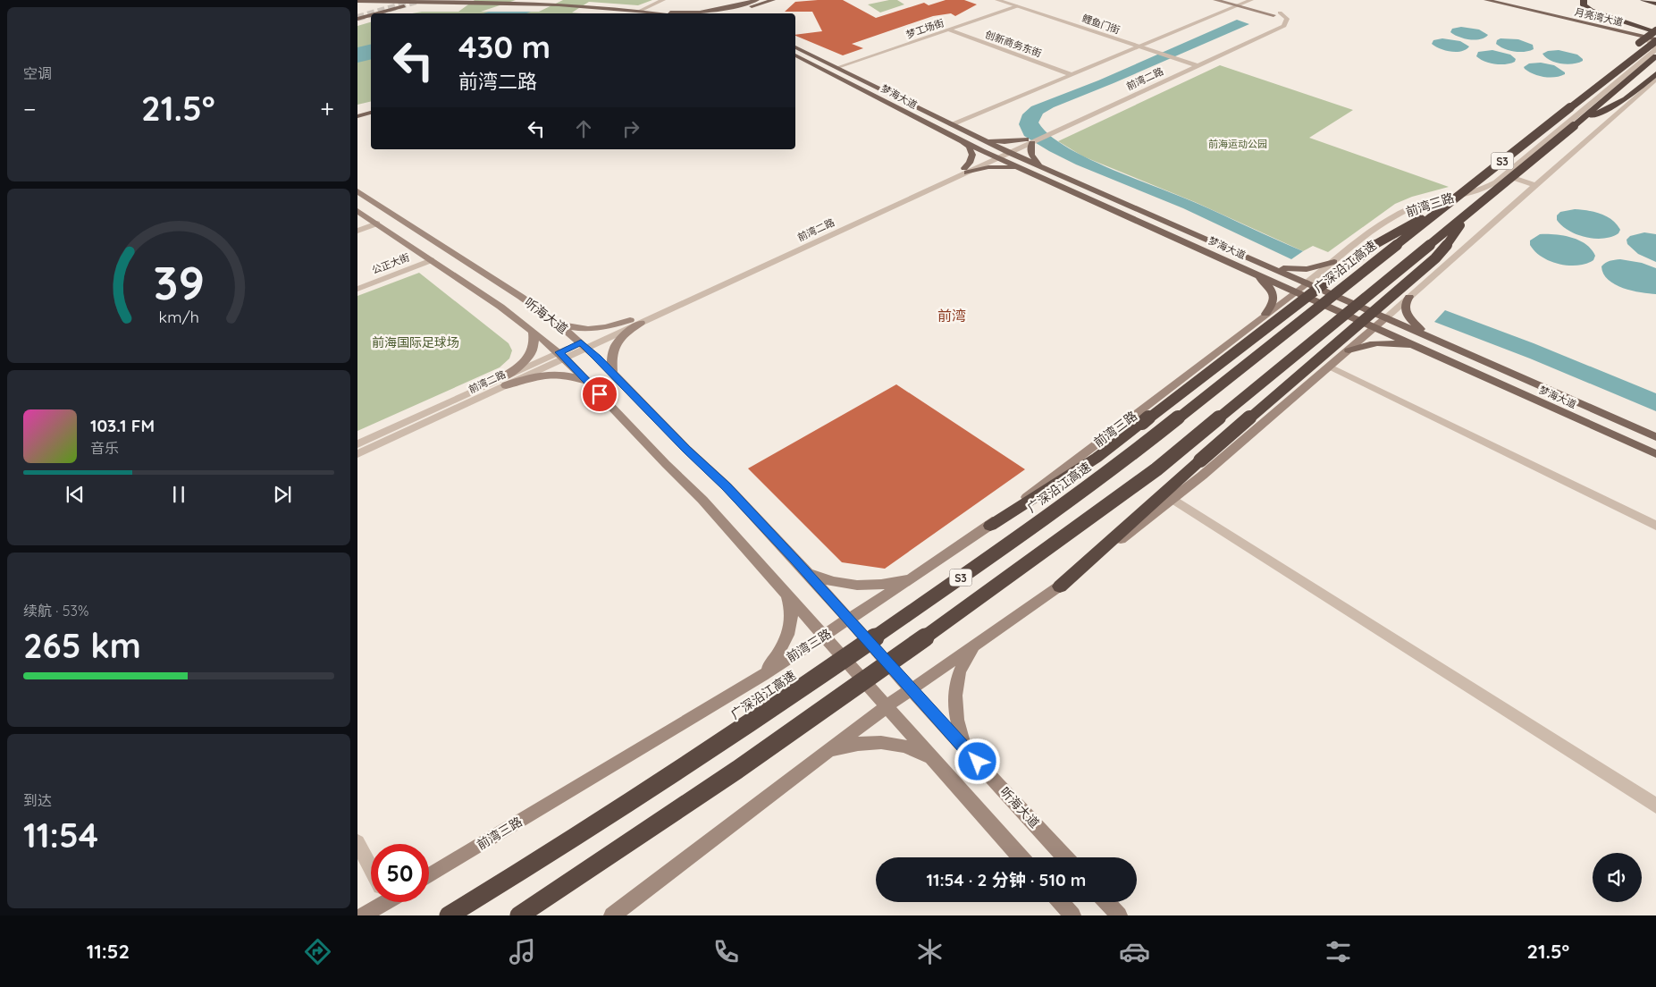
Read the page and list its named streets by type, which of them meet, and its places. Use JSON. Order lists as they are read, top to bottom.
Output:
{
  "streets": {
    "highway": ["S3", "广深沿江高速"],
    "main road": [
      "月亮湾大道",
      "梦海大道",
      "前湾三路",
      "听海大道"
    ],
    "street": [
      "鲤鱼门街",
      "梦工场街",
      "创新商务东街",
      "前湾二路",
      "公正大街"
    ]
  },
  "crossings": [
    ["月亮湾大道", "前湾三路"],
    ["月亮湾大道", "广深沿江高速"],
    ["鲤鱼门街", "梦工场街"],
    ["鲤鱼门街", "前湾二路"],
    ["梦工场街", "创新商务东街"],
    ["梦工场街", "梦海大道"],
    ["前湾二路", "梦海大道"],
    ["前湾二路", "听海大道"],
    ["梦海大道", "前湾三路"],
    ["前湾三路", "听海大道"],
    ["公正大街", "听海大道"]
  ],
  "districts": ["前湾"],
  "parks": ["前海运动公园", "前海国际足球场"],
  "page": {
    "tile": [
      "空调",
      ["续航 · 53%", "265 km"],
      ["到达", "11:54"]
    ],
    "turn": ["430 m", "前湾二路"],
    "heat": ["−", "21.5°", "+"],
    "song": ["103.1 FM", "音乐"],
    "limit": "50",
    "trip": "11:54 · 2 分钟 · 510 m",
    "tabs": ["11:52", "21.5°"],
    "gauge": ["39", "km/h"]
  }
}
